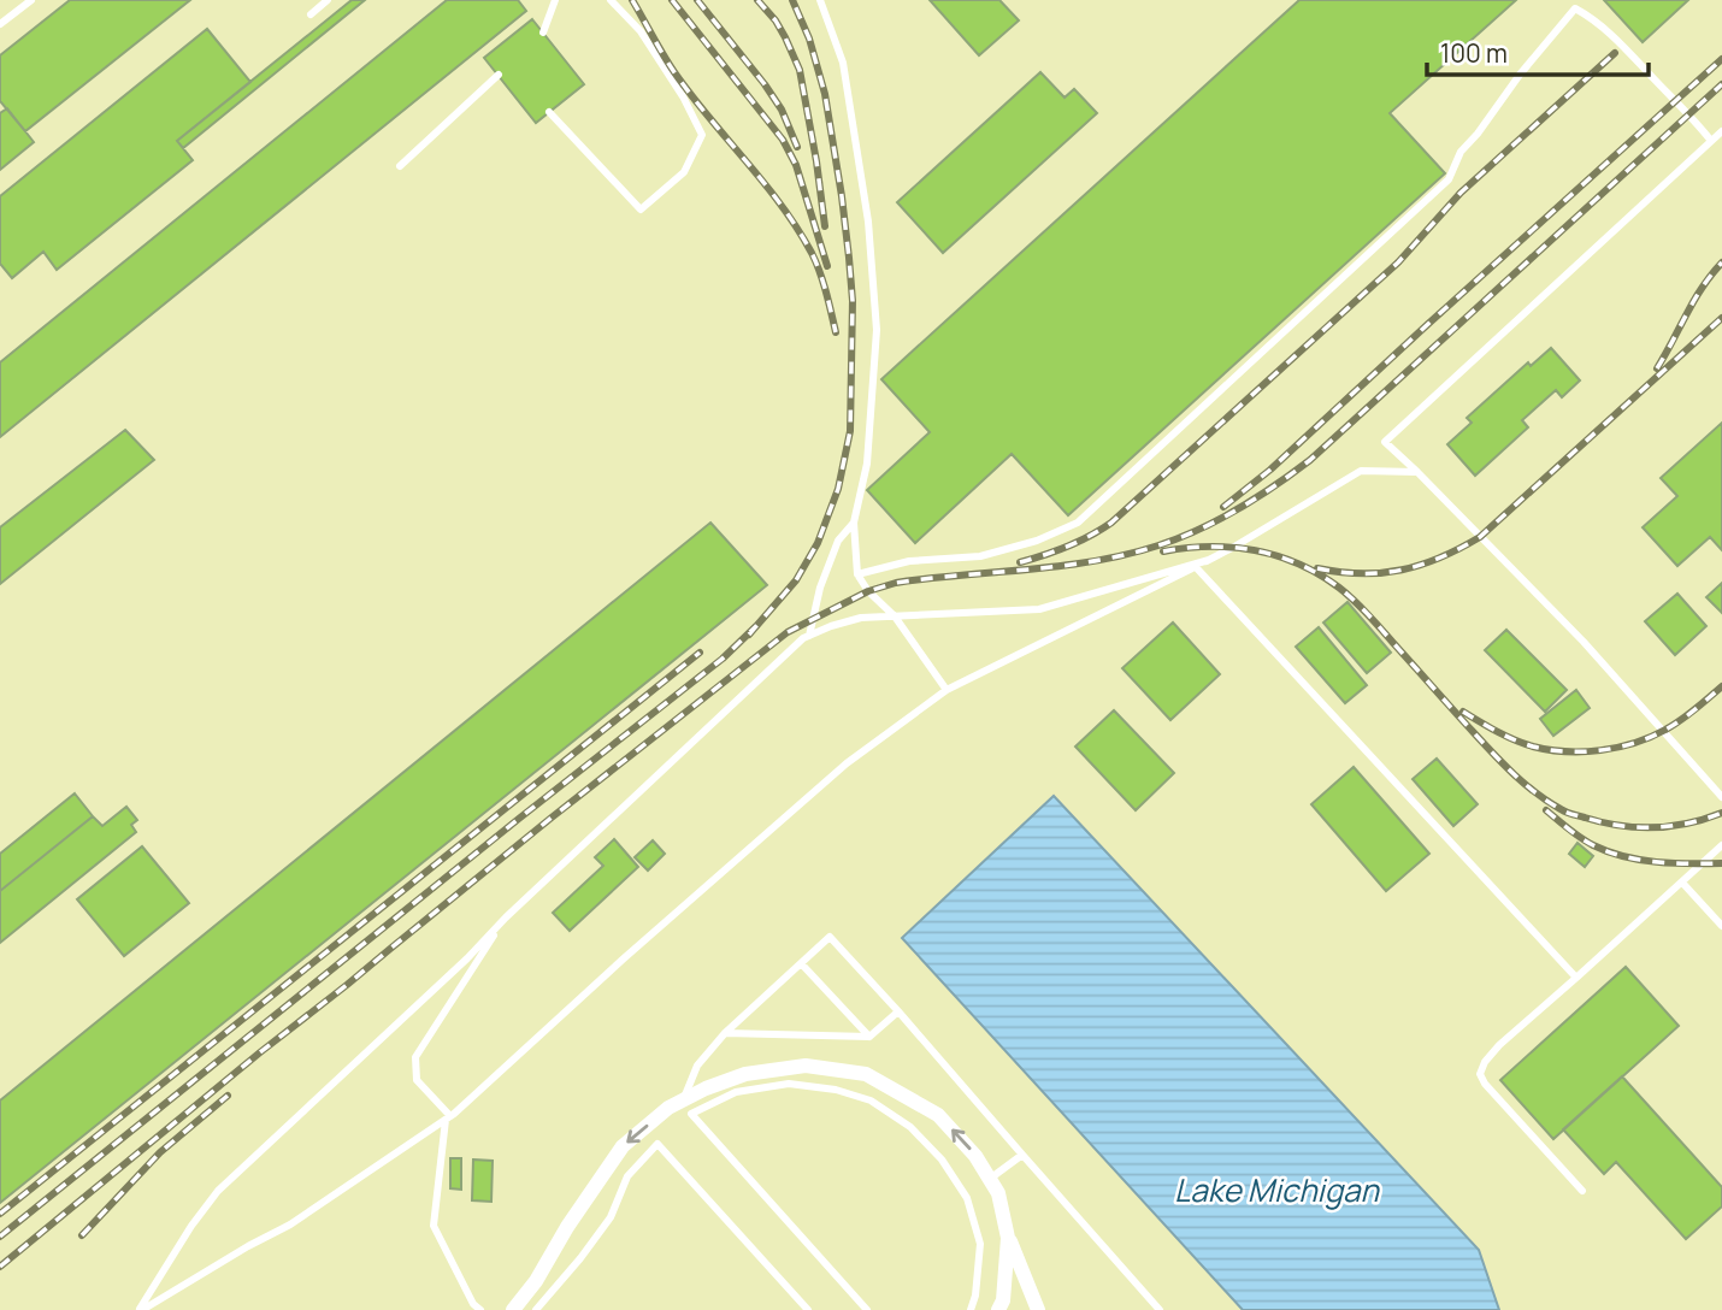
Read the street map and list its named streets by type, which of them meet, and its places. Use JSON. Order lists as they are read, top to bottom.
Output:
{
  "water": ["Lake Michigan"],
  "scale_bar": "100 m"
}
